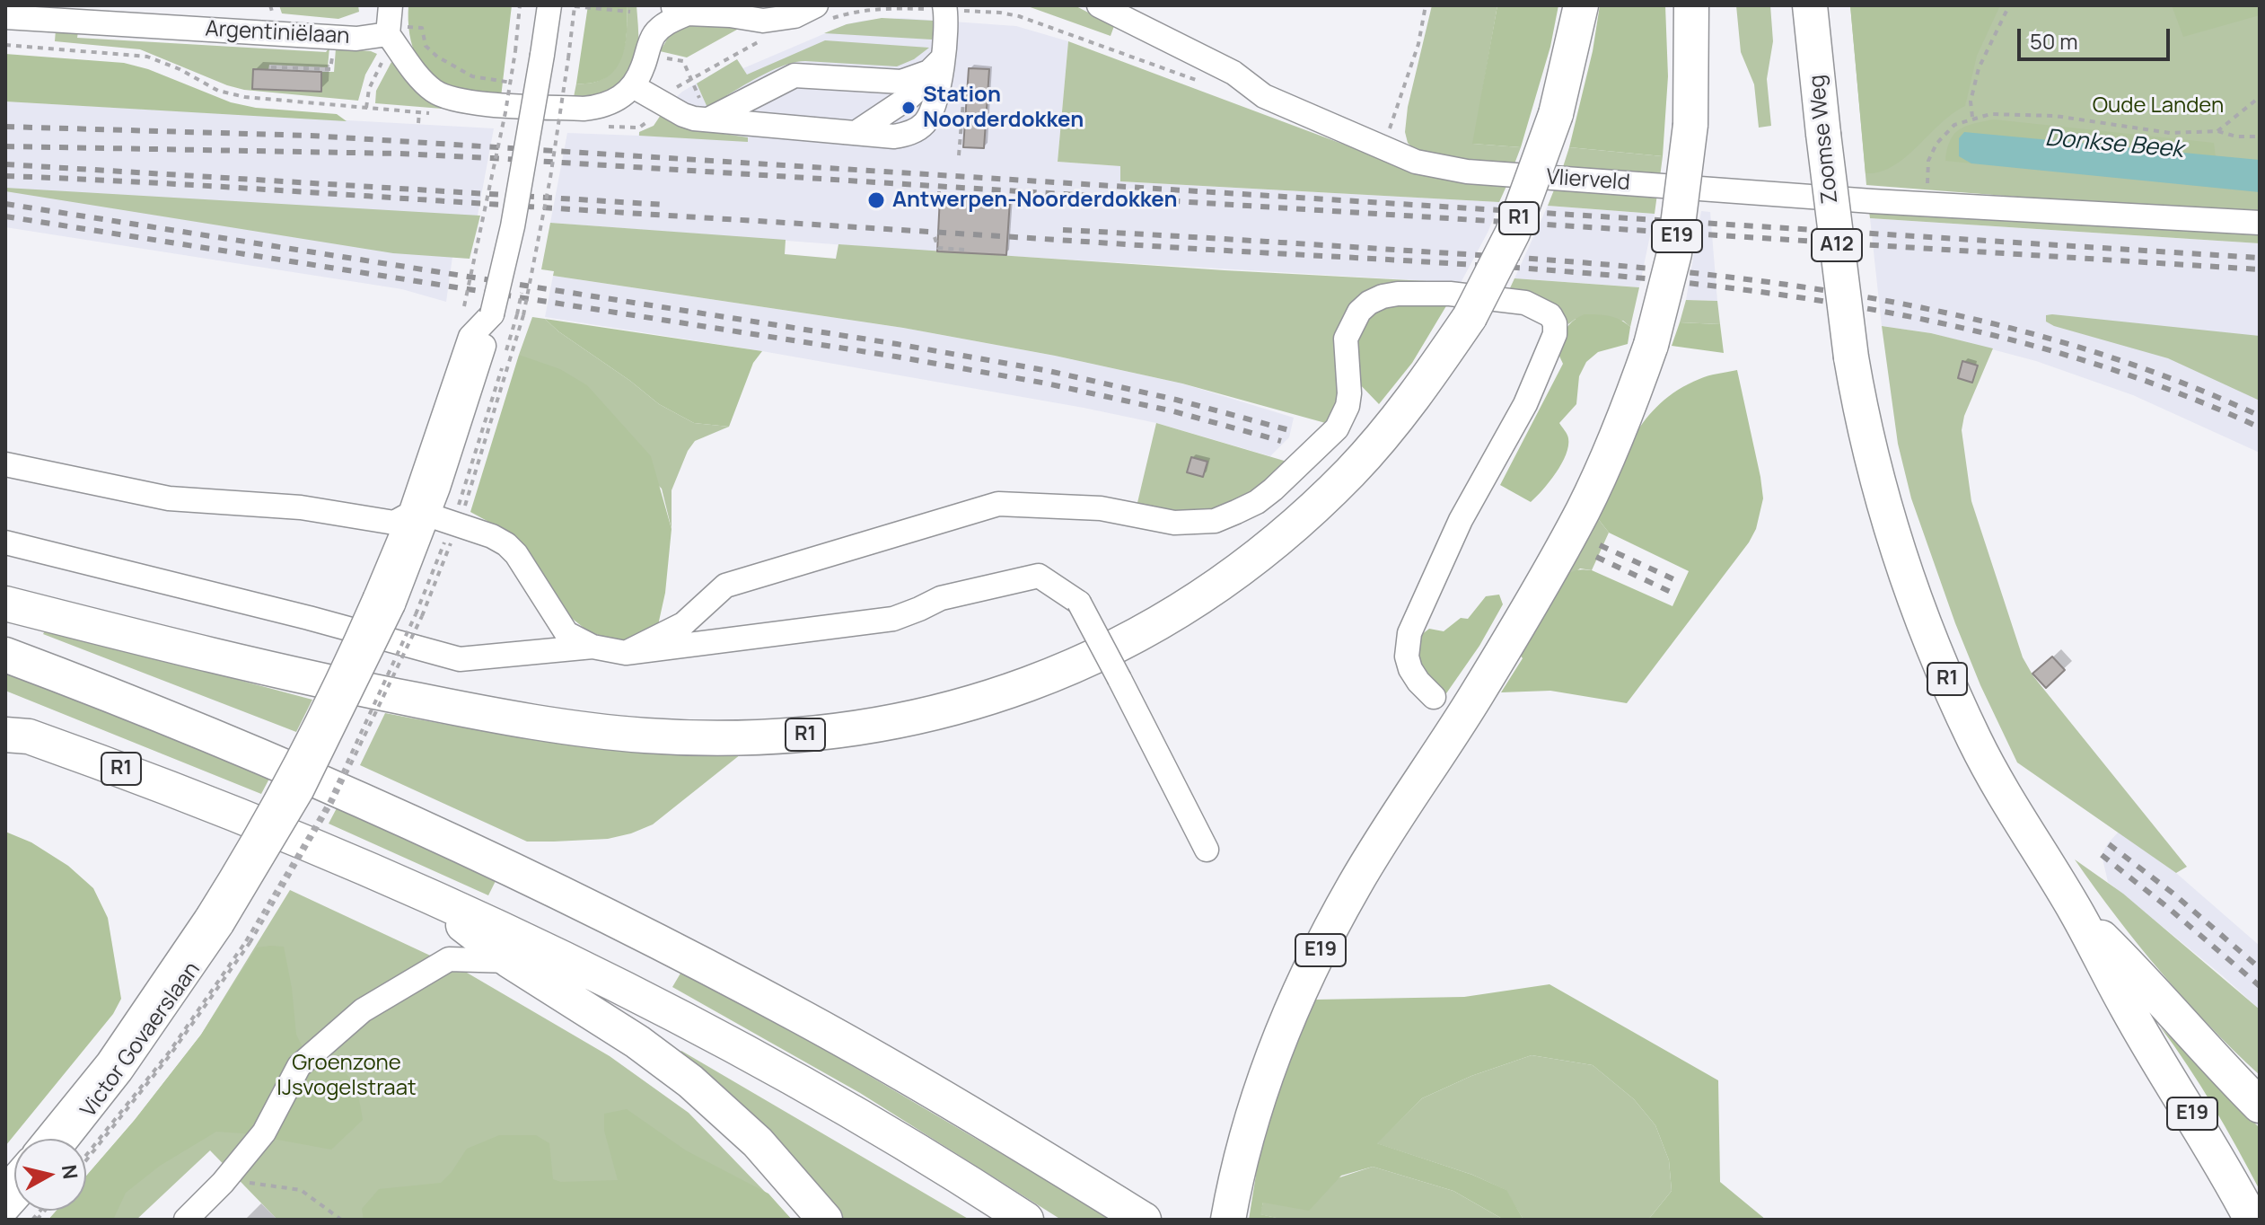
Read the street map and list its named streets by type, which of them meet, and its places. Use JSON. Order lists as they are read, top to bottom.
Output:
{
  "streets": {
    "highway": [
      "Zoomse Weg",
      "R1",
      "E19",
      "A12"
    ],
    "street": ["Argentiniëlaan", "Vlierveld", "Victor Govaerslaan"]
  },
  "crossings": [
    ["Zoomse Weg", "R1"],
    ["R1", "E19"]
  ],
  "water": ["Donkse Beek"],
  "parks": ["Oude Landen", "Groenzone IJsvogelstraat"],
  "places": ["Station Noorderdokken", "Antwerpen-Noorderdokken"],
  "scale_bar": "50 m",
  "north": "right"
}
